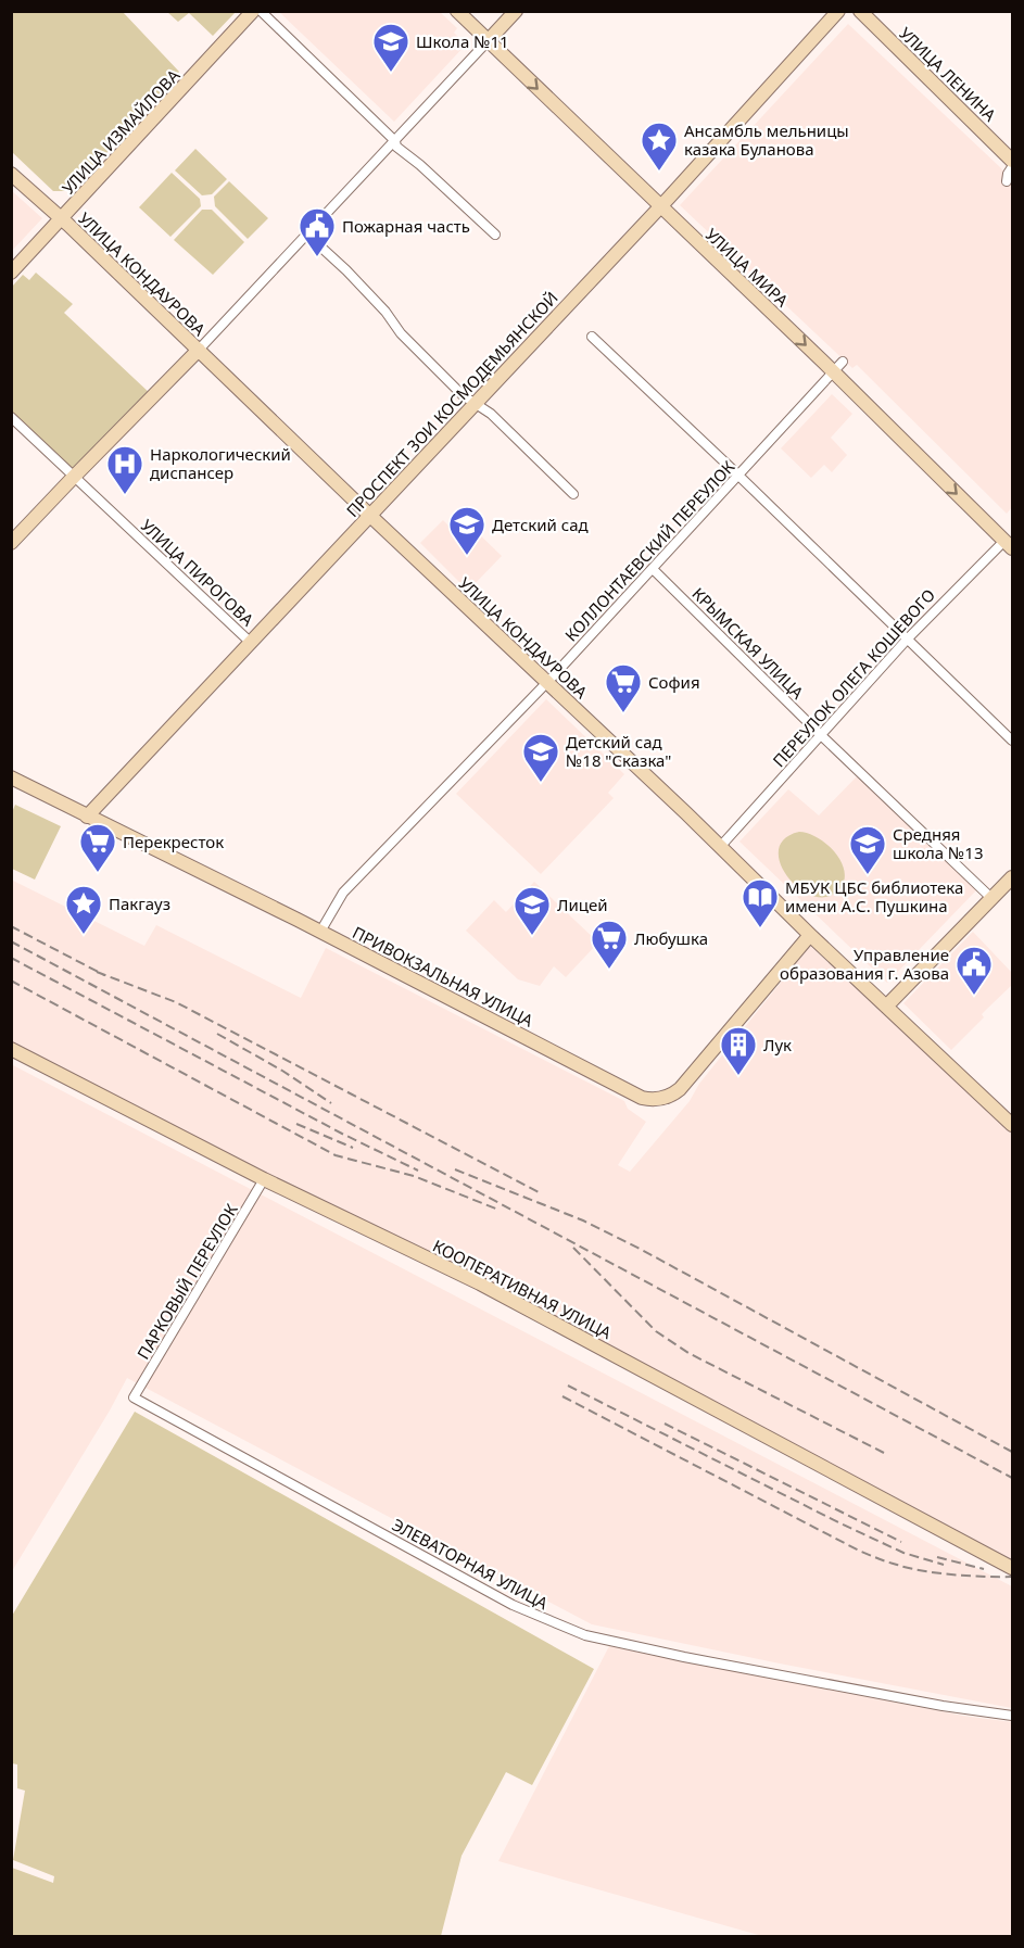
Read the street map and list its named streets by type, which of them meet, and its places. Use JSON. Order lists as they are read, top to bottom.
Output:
{
  "streets": {
    "street": [
      "УЛИЦА ЛЕНИНА",
      "УЛИЦА ИЗМАЙЛОВА",
      "УЛИЦА МИРА",
      "УЛИЦА КОНДАУРОВА",
      "ПРОСПЕКТ ЗОИ КОСМОДЕМЬЯНСКОЙ",
      "КОЛЛОНТАЕВСКИЙ ПЕРЕУЛОК",
      "УЛИЦА ПИРОГОВА",
      "КРЫМСКАЯ УЛИЦА",
      "ПЕРЕУЛОК ОЛЕГА КОШЕВОГО",
      "ПРИВОКЗАЛЬНАЯ УЛИЦА",
      "ПАРКОВЫЙ ПЕРЕУЛОК",
      "КООПЕРАТИВНАЯ УЛИЦА",
      "ЭЛЕВАТОРНАЯ УЛИЦА"
    ]
  },
  "crossings": [
    ["УЛИЦА ИЗМАЙЛОВА", "УЛИЦА КОНДАУРОВА"],
    ["УЛИЦА МИРА", "ПРОСПЕКТ ЗОИ КОСМОДЕМЬЯНСКОЙ"],
    ["УЛИЦА МИРА", "КОЛЛОНТАЕВСКИЙ ПЕРЕУЛОК"],
    ["УЛИЦА МИРА", "ПЕРЕУЛОК ОЛЕГА КОШЕВОГО"],
    ["УЛИЦА КОНДАУРОВА", "ПРОСПЕКТ ЗОИ КОСМОДЕМЬЯНСКОЙ"],
    ["УЛИЦА КОНДАУРОВА", "КОЛЛОНТАЕВСКИЙ ПЕРЕУЛОК"],
    ["УЛИЦА КОНДАУРОВА", "ПЕРЕУЛОК ОЛЕГА КОШЕВОГО"],
    ["УЛИЦА КОНДАУРОВА", "ПРИВОКЗАЛЬНАЯ УЛИЦА"],
    ["ПРОСПЕКТ ЗОИ КОСМОДЕМЬЯНСКОЙ", "УЛИЦА ПИРОГОВА"],
    ["ПРОСПЕКТ ЗОИ КОСМОДЕМЬЯНСКОЙ", "ПРИВОКЗАЛЬНАЯ УЛИЦА"],
    ["КОЛЛОНТАЕВСКИЙ ПЕРЕУЛОК", "КРЫМСКАЯ УЛИЦА"],
    ["КОЛЛОНТАЕВСКИЙ ПЕРЕУЛОК", "ПРИВОКЗАЛЬНАЯ УЛИЦА"],
    ["КРЫМСКАЯ УЛИЦА", "ПЕРЕУЛОК ОЛЕГА КОШЕВОГО"],
    ["ПАРКОВЫЙ ПЕРЕУЛОК", "КООПЕРАТИВНАЯ УЛИЦА"],
    ["ПАРКОВЫЙ ПЕРЕУЛОК", "ЭЛЕВАТОРНАЯ УЛИЦА"]
  ],
  "one_way": ["УЛИЦА МИРА"],
  "places": {
    "school or university": [
      "Школа №11",
      "Детский сад",
      "Детский сад №18 \"Сказка\"",
      "Средняя школа №13",
      "Лицей"
    ],
    "place": ["Ансамбль мельницы казака Буланова", "Пакгауз"],
    "public building": ["Пожарная часть", "Управление образования г. Азова"],
    "hospital": ["Наркологический диспансер"],
    "supermarket": ["София", "Перекресток", "Любушка"],
    "library": ["МБУК ЦБС библиотека имени А.С. Пушкина"],
    "building": ["Лук"]
  }
}
